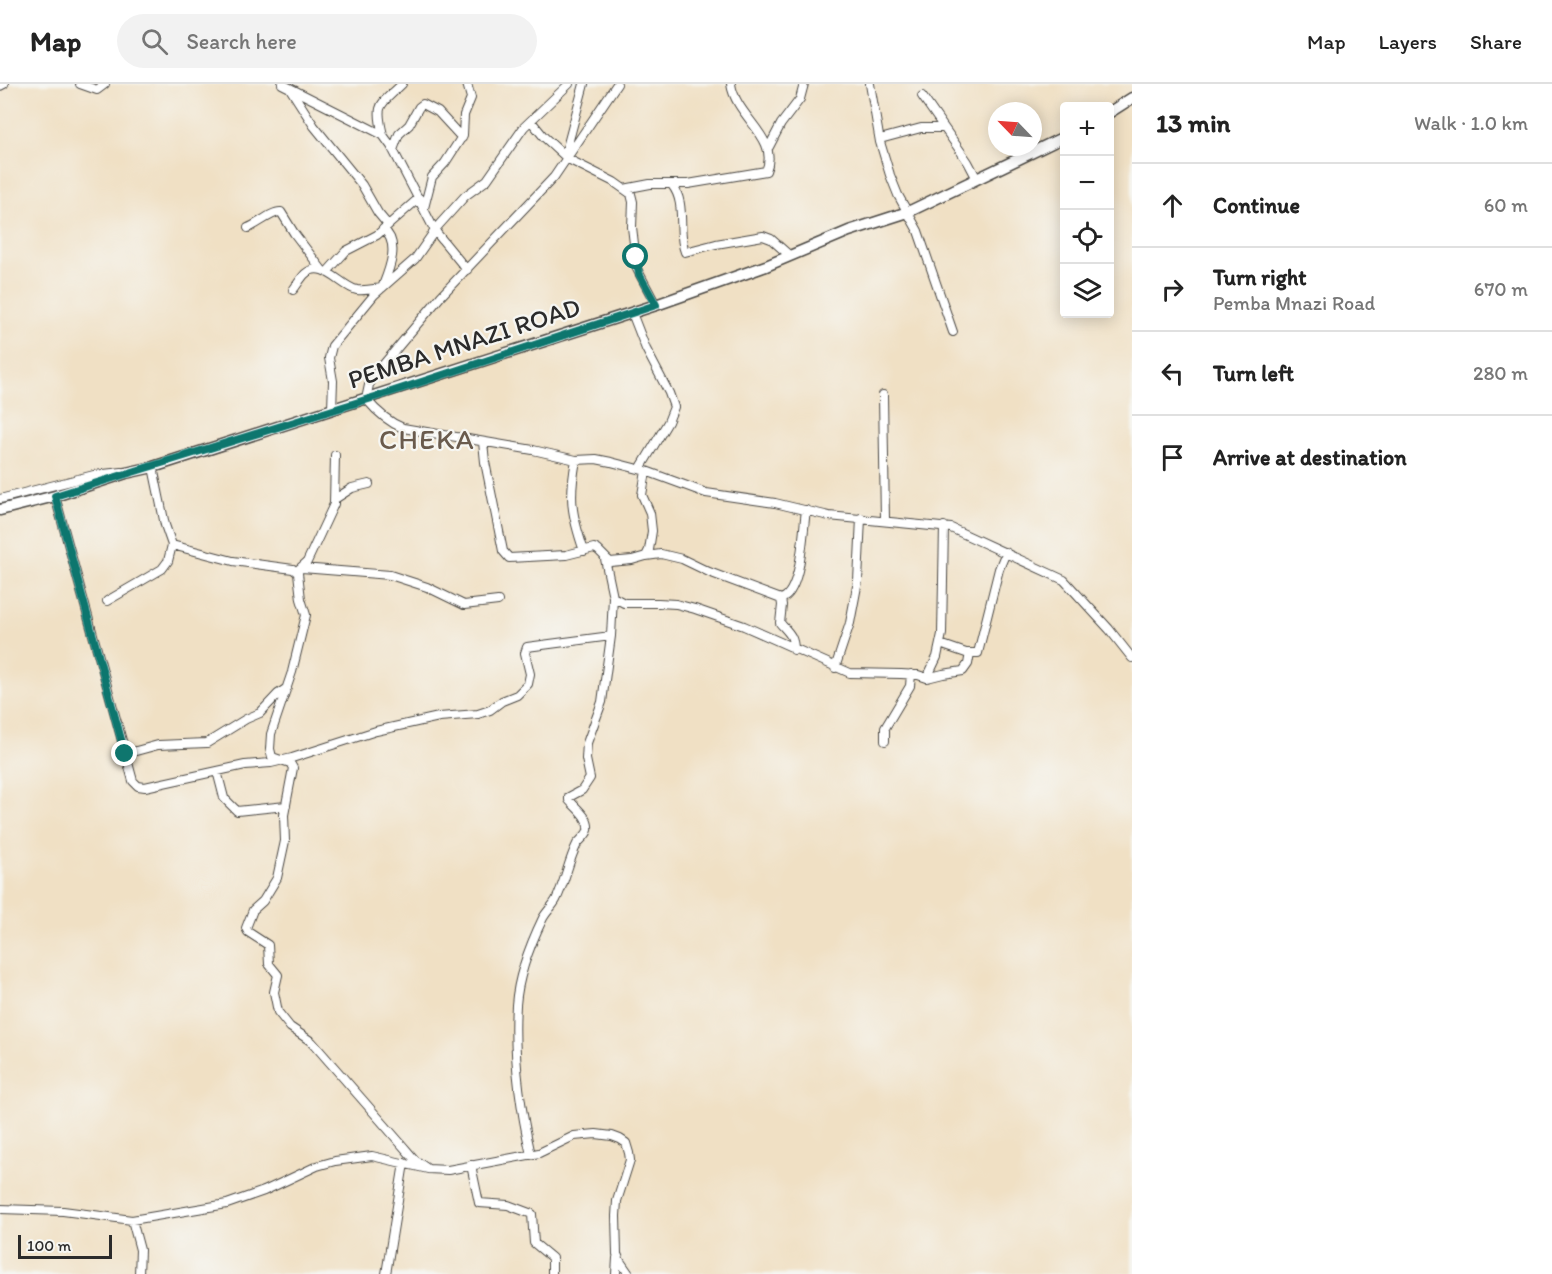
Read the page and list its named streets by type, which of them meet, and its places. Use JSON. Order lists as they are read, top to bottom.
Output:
{
  "streets": {
    "main road": ["PEMBA MNAZI ROAD"]
  },
  "districts": ["CHEKA"],
  "scale_bar": "100 m",
  "north": "top left",
  "page": {
    "header": "Map",
    "search": "Search here",
    "nav": ["Map", "Layers", "Share"],
    "heading": ["13 min", "Walk · 1.0 km"],
    "map_buttons": ["+", "−"],
    "list": [
      ["Continue", "60 m"],
      ["Turn right", "Pemba Mnazi Road", "670 m"],
      ["Turn left", "280 m"],
      "Arrive at destination"
    ],
    "scale": "100 m"
  }
}
